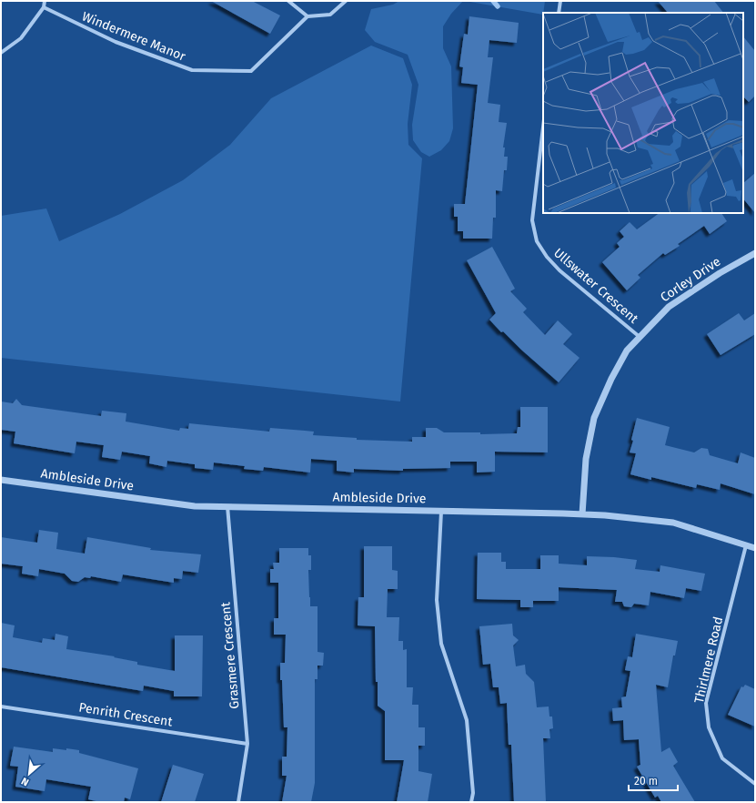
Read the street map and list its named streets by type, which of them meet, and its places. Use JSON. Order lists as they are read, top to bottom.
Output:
{
  "streets": {
    "street": [
      "Windermere Manor",
      "Corley Drive",
      "Ullswater Crescent",
      "Ambleside Drive",
      "Grasmere Crescent",
      "Thirlmere Road",
      "Penrith Crescent"
    ]
  },
  "crossings": [
    ["Corley Drive", "Ullswater Crescent"],
    ["Corley Drive", "Ambleside Drive"],
    ["Ambleside Drive", "Grasmere Crescent"],
    ["Ambleside Drive", "Thirlmere Road"],
    ["Grasmere Crescent", "Penrith Crescent"]
  ],
  "scale_bar": "20 m",
  "north": "bottom left"
}
